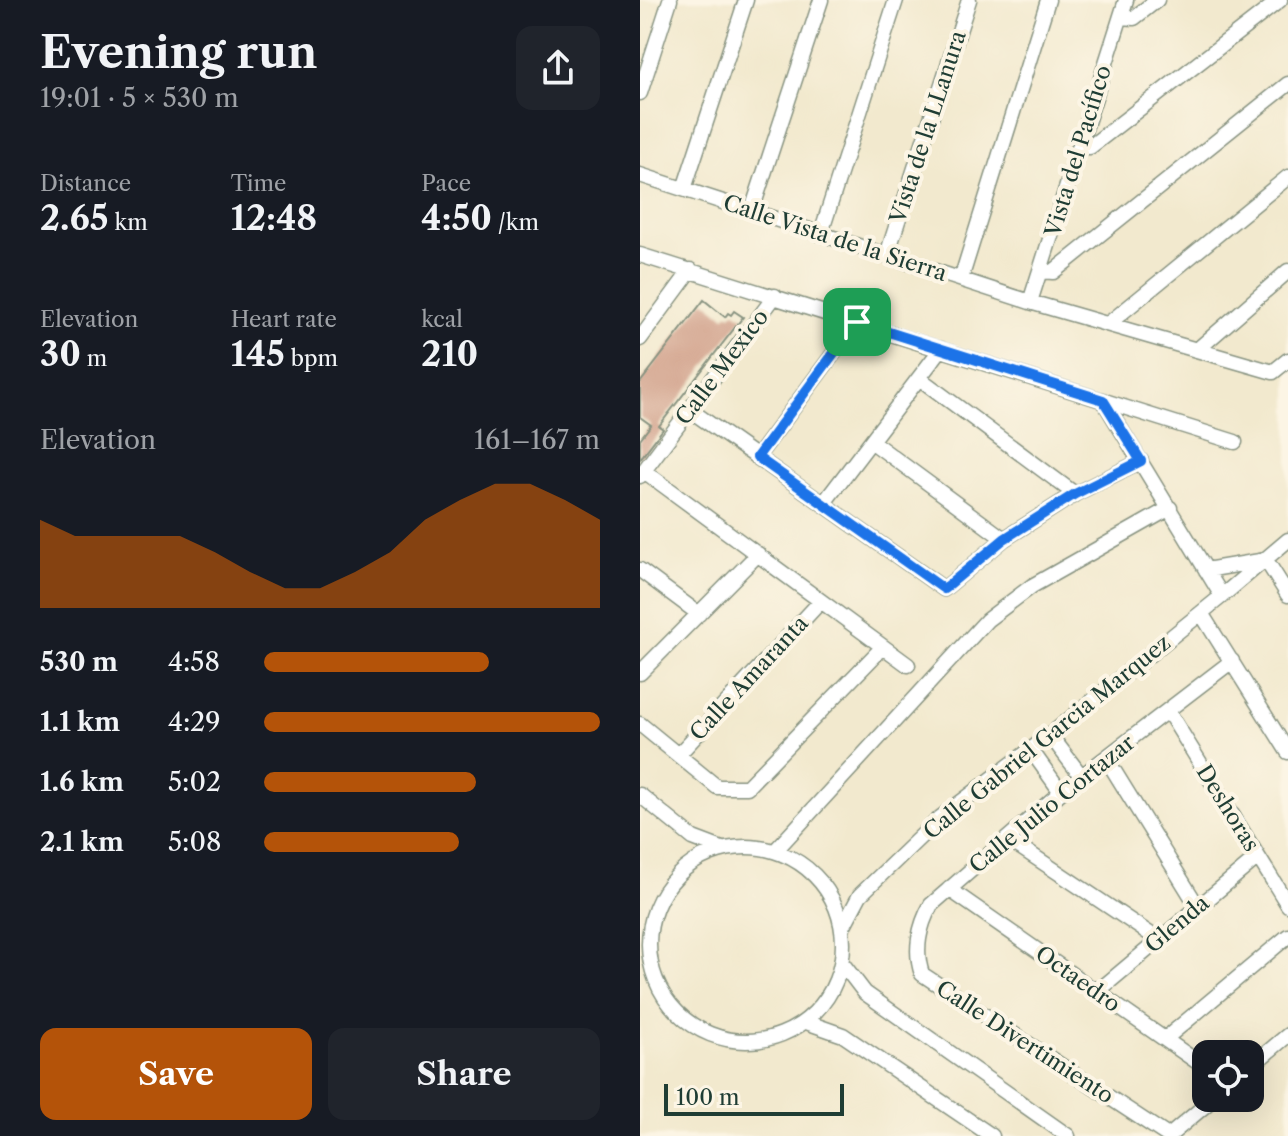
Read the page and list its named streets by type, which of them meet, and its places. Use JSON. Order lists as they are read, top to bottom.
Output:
{
  "streets": {
    "street": [
      "Vista de la LLanura",
      "Vista del Pacífico",
      "Calle Vista de la Sierra",
      "Calle Mexico",
      "Calle Amaranta",
      "Calle Gabriel Garcia Marquez",
      "Calle Julio Cortazar",
      "Deshoras",
      "Glenda",
      "Octaedro",
      "Calle Divertimiento"
    ]
  },
  "crossings": [
    ["Vista de la LLanura", "Calle Vista de la Sierra"],
    ["Vista del Pacífico", "Calle Vista de la Sierra"],
    ["Calle Julio Cortazar", "Deshoras"],
    ["Calle Julio Cortazar", "Octaedro"],
    ["Calle Julio Cortazar", "Calle Divertimiento"],
    ["Deshoras", "Glenda"],
    ["Glenda", "Octaedro"]
  ],
  "scale_bar": "100 m",
  "page": {
    "heading": ["Evening run", "19:01 · 5 × 530 m"],
    "stats": [
      ["Distance", "2.65 km"],
      ["Time", "12:48"],
      ["Pace", "4:50 /km"],
      ["Elevation", "30 m"],
      ["Heart rate", "145 bpm"],
      ["kcal", "210"]
    ],
    "chart": ["Elevation", "161–167 m"],
    "list": [
      {
        "name": "530 m",
        "note": "4:58"
      },
      {
        "name": "1.1 km",
        "note": "4:29"
      },
      {
        "name": "1.6 km",
        "note": "5:02"
      },
      {
        "name": "2.1 km",
        "note": "5:08"
      }
    ],
    "buttons": ["Save", "Share"],
    "scale": "100 m"
  }
}
